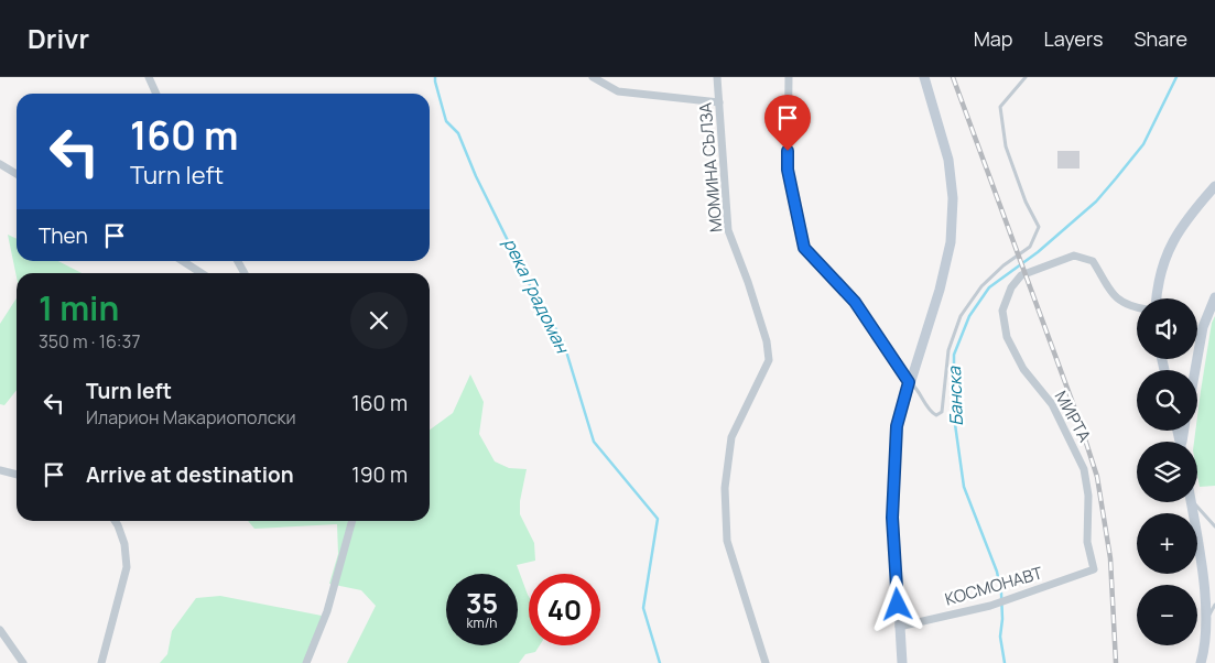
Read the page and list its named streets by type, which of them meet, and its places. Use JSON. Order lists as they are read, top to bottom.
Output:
{
  "streets": {
    "street": ["МОМИНА СЪЛЗА", "МИРТА", "КОСМОНАВТ"]
  },
  "crossings": [
    ["МИРТА", "КОСМОНАВТ"]
  ],
  "water": ["река Градоман", "Банска"],
  "page": {
    "header": "Drivr",
    "nav": ["Map", "Layers", "Share"],
    "turn": ["160 m", "Turn left"],
    "then": "Then",
    "heading": ["1 min", "350 m · 16:37"],
    "map_buttons": ["+", "−"],
    "list": [
      {
        "name": "Turn left",
        "note": "Иларион Макариополски",
        "value": "160 m"
      },
      {
        "name": "Arrive at destination",
        "value": "190 m"
      }
    ],
    "speed": "35 km/h",
    "limit": "40"
  }
}
